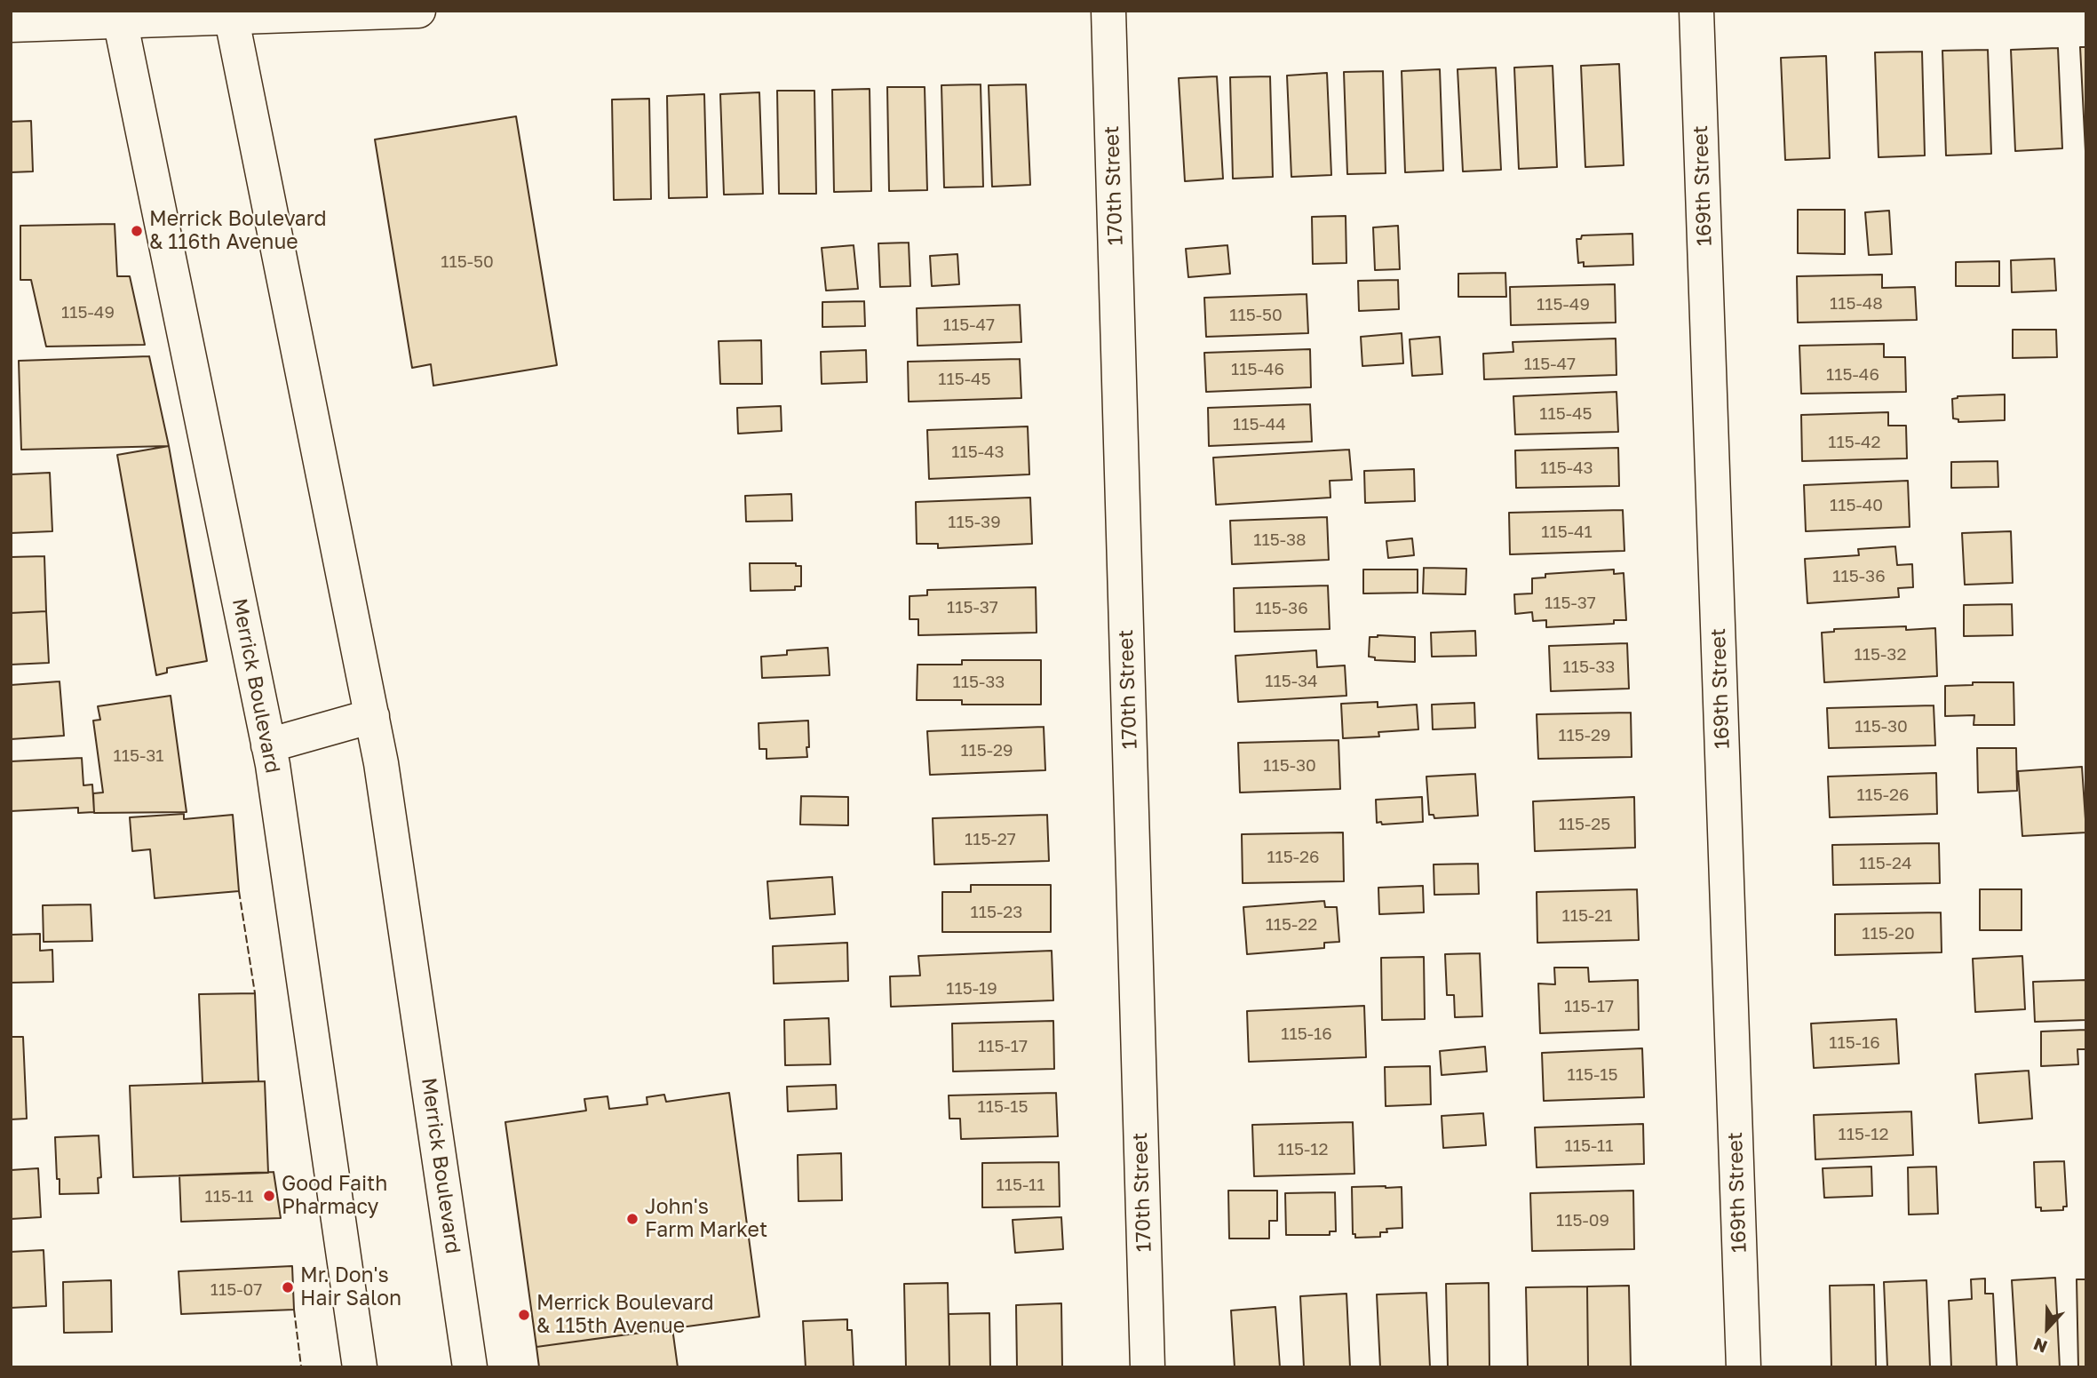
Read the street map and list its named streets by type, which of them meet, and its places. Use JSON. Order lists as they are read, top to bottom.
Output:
{
  "streets": {
    "street": ["170th Street", "169th Street", "Merrick Boulevard"]
  },
  "places": [
    "Merrick Boulevard & 116th Avenue",
    "Good Faith Pharmacy",
    "John's Farm Market",
    "Mr. Don's Hair Salon",
    "Merrick Boulevard & 115th Avenue"
  ],
  "house_numbers": [
    "115-50",
    "115-48",
    "115-49",
    "115-49",
    "115-50",
    "115-47",
    "115-47",
    "115-46",
    "115-46",
    "115-45",
    "115-45",
    "115-44",
    "115-42",
    "115-43",
    "115-43",
    "115-40",
    "115-39",
    "115-41",
    "115-38",
    "115-36",
    "115-37",
    "115-37",
    "115-36",
    "115-32",
    "115-33",
    "115-34",
    "115-33",
    "115-30",
    "115-29",
    "115-29",
    "115-31",
    "115-30",
    "115-26",
    "115-25",
    "115-27",
    "115-26",
    "115-24",
    "115-23",
    "115-21",
    "115-22",
    "115-20",
    "115-19",
    "115-17",
    "115-16",
    "115-16",
    "115-17",
    "115-15",
    "115-15",
    "115-12",
    "115-11",
    "115-12",
    "115-11",
    "115-11",
    "115-09",
    "115-07"
  ],
  "north": "bottom"
}
